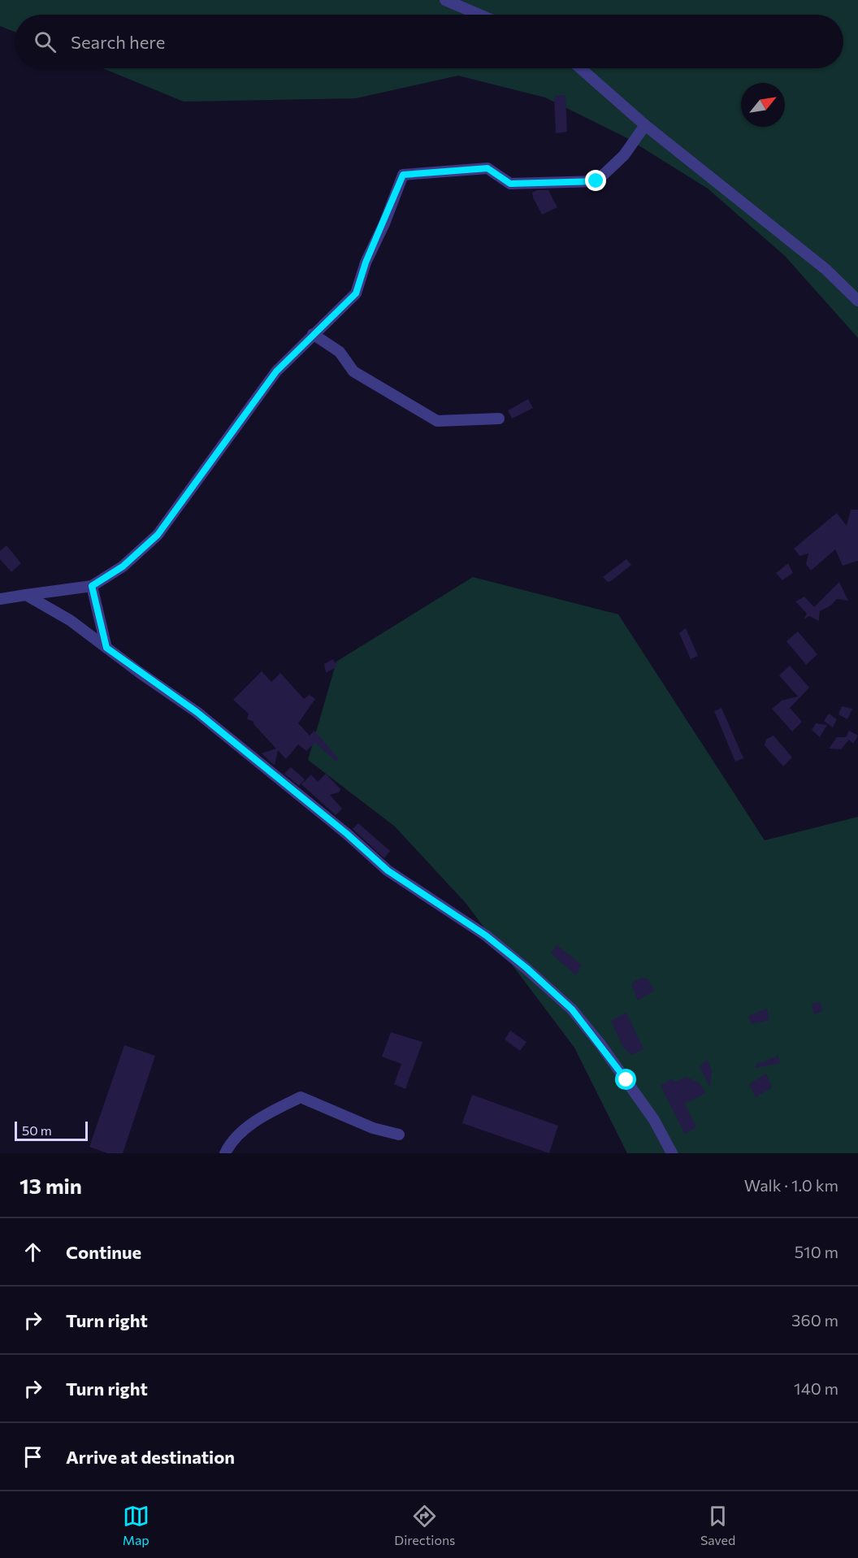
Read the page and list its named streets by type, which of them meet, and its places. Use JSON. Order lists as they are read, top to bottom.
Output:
{
  "scale_bar": "50 m",
  "north": "top right",
  "page": {
    "search": "Search here",
    "scale": "50 m",
    "heading": ["13 min", "Walk · 1.0 km"],
    "list": [
      ["Continue", "510 m"],
      ["Turn right", "360 m"],
      ["Turn right", "140 m"],
      "Arrive at destination"
    ],
    "nav": ["Map", "Directions", "Saved"]
  }
}
